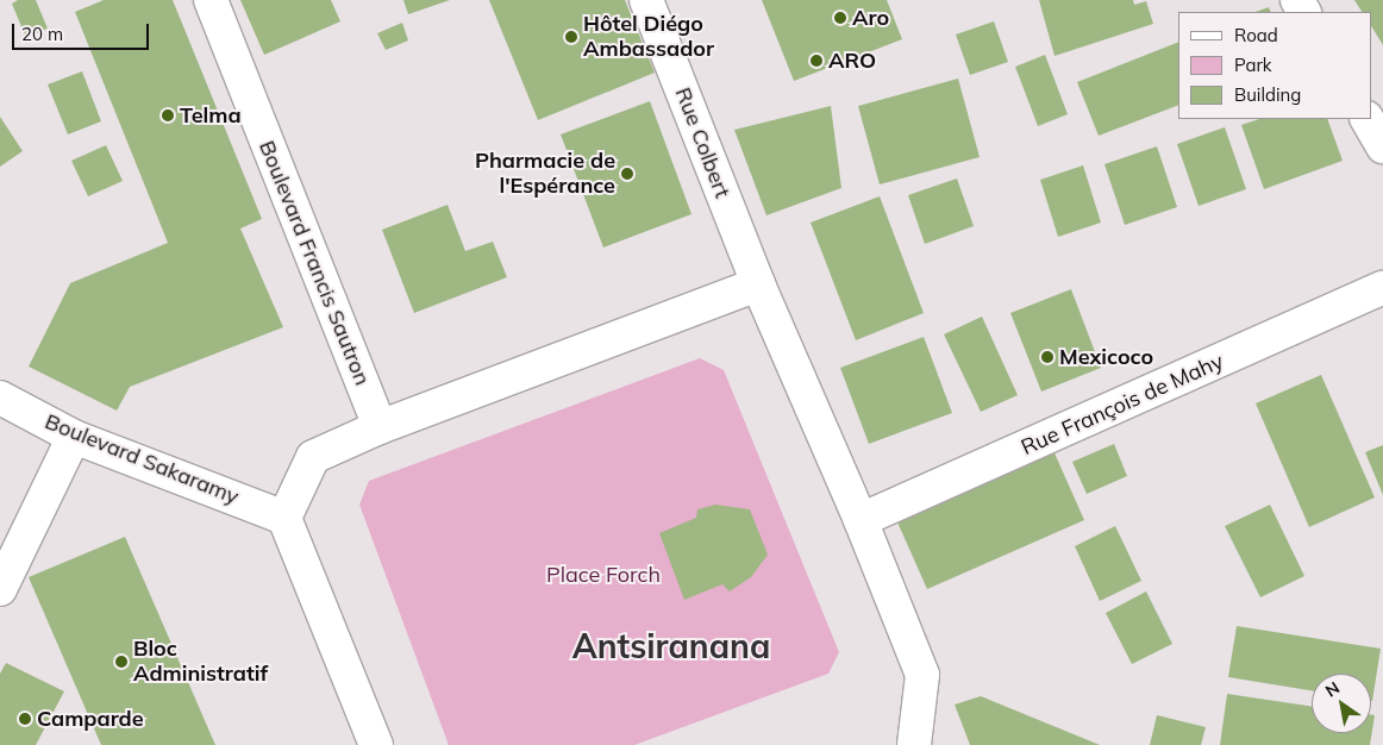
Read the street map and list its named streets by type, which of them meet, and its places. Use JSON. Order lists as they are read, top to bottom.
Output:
{
  "streets": {
    "main road": [
      "Rue Colbert",
      "Boulevard Francis Sautron",
      "Rue François de Mahy",
      "Boulevard Sakaramy"
    ]
  },
  "crossings": [
    ["Rue Colbert", "Rue François de Mahy"]
  ],
  "districts": ["Antsiranana"],
  "parks": ["Place Forch"],
  "places": [
    "Aro",
    "Hôtel Diégo Ambassador",
    "ARO",
    "Telma",
    "Pharmacie de l'Espérance",
    "Mexicoco",
    "Bloc Administratif",
    "Camparde"
  ],
  "legend": ["Road", "Park", "Building"],
  "scale_bar": "20 m",
  "north": "top left"
}
